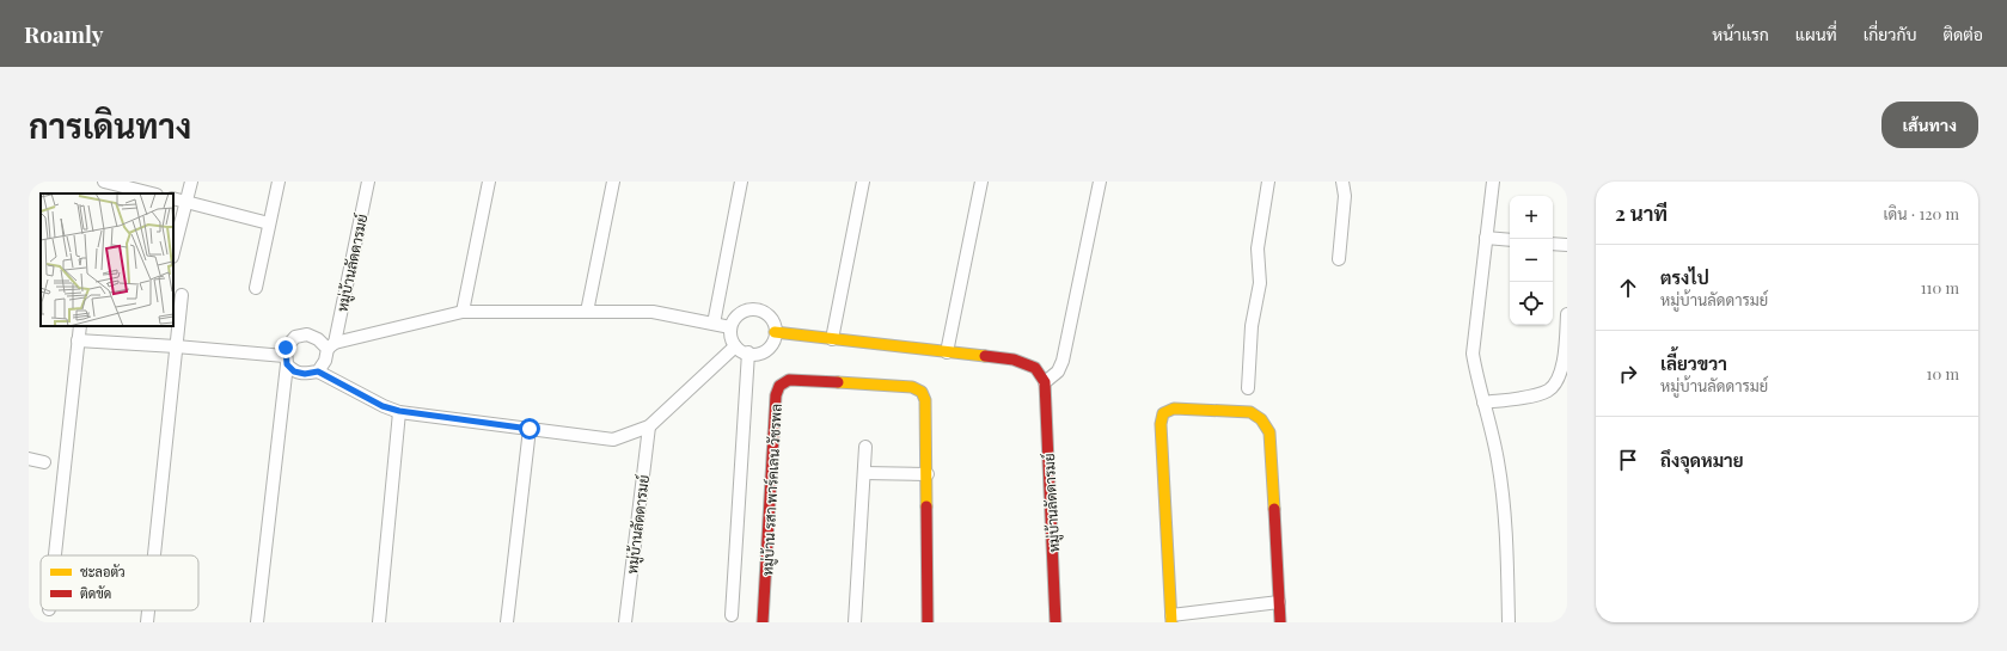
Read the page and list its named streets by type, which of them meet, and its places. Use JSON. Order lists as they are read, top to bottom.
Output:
{
  "streets": {
    "street": ["หมู่บ้านลัดดารมย์", "หมู่บ้าน รสา พาร์คเลน วัชรพล"]
  },
  "legend": ["ชะลอตัว", "ติดขัด"],
  "page": {
    "header": "Roamly",
    "nav": [
      "หน้าแรก",
      "แผนที่",
      "เกี่ยวกับ",
      "ติดต่อ"
    ],
    "buttons": "เส้นทาง",
    "title": "การเดินทาง",
    "heading": ["2 นาที", "เดิน · 120 m"],
    "map_buttons": ["+", "−"],
    "list": [
      ["ตรงไป", "หมู่บ้านลัดดารมย์", "110 m"],
      ["เลี้ยวขวา", "หมู่บ้านลัดดารมย์", "10 m"],
      "ถึงจุดหมาย"
    ]
  }
}
